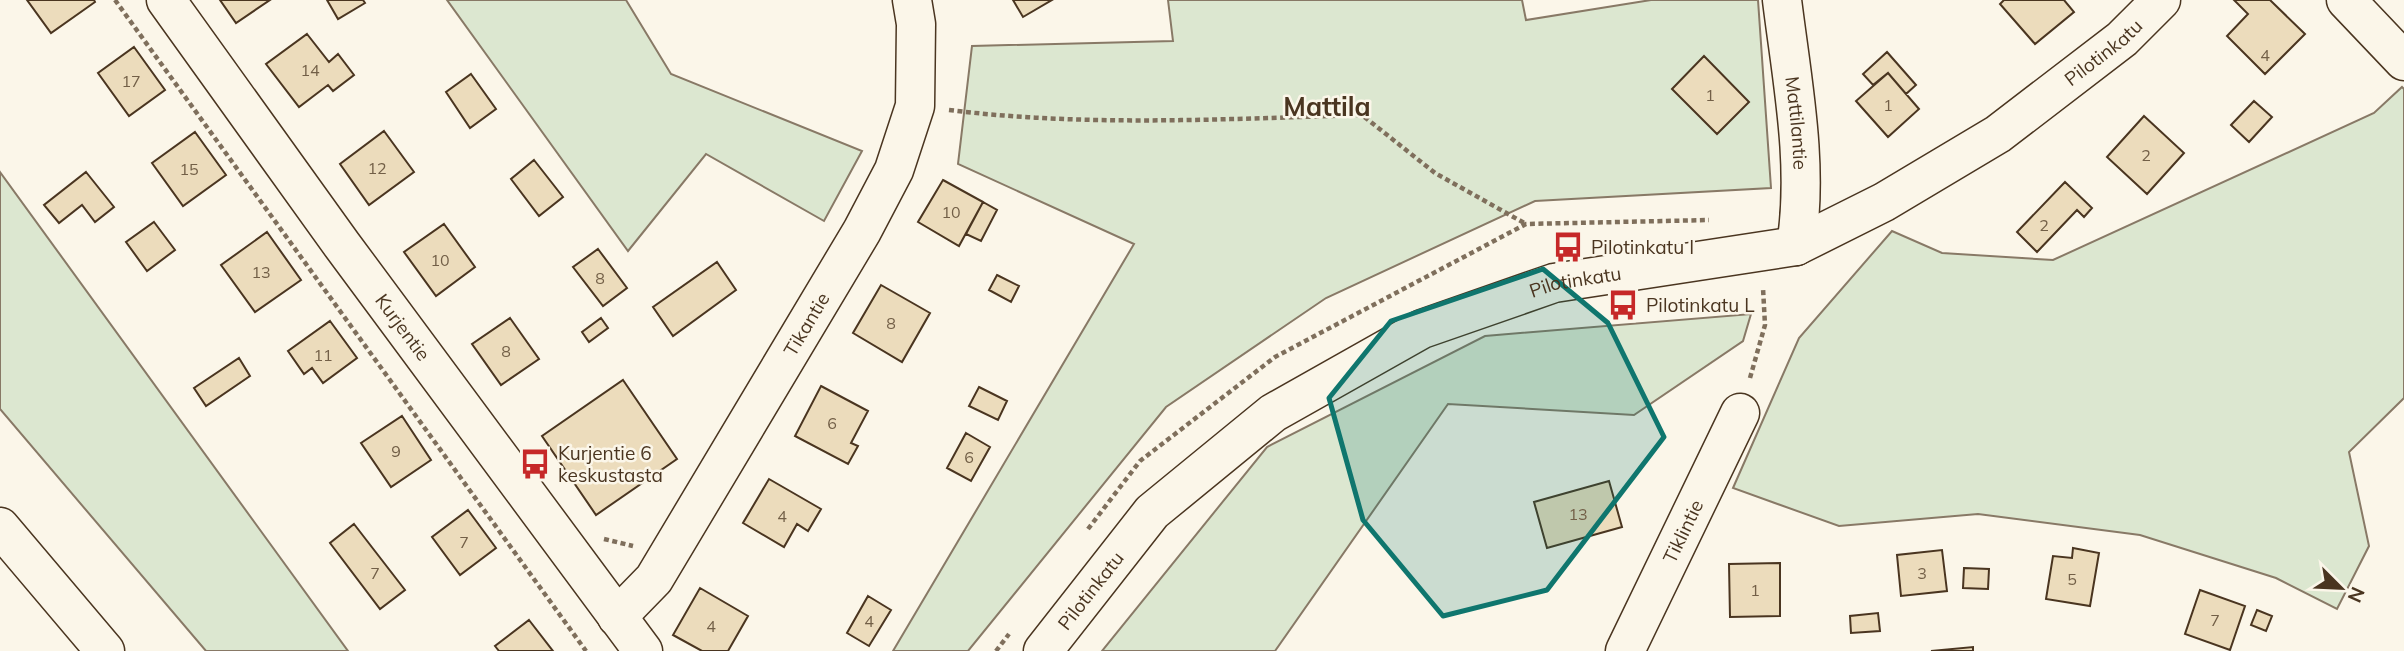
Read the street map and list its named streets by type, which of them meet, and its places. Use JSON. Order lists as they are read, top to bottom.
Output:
{
  "streets": {
    "street": [
      "Pilotinkatu",
      "Mattilantie",
      "Tikantie",
      "Kurjentie",
      "Tiklintie"
    ]
  },
  "crossings": [
    ["Pilotinkatu", "Mattilantie"],
    ["Tikantie", "Kurjentie"]
  ],
  "districts": ["Mattila"],
  "places": {
    "bus stop": ["Pilotinkatu I", "Pilotinkatu L", "Kurjentie 6 keskustasta"]
  },
  "house_numbers": [
    "4",
    "14",
    "17",
    "1",
    "1",
    "2",
    "12",
    "15",
    "10",
    "2",
    "10",
    "13",
    "8",
    "8",
    "8",
    "11",
    "6",
    "9",
    "6",
    "13",
    "4",
    "7",
    "7",
    "3",
    "5",
    "1",
    "7",
    "4",
    "4"
  ],
  "north": "bottom right"
}
